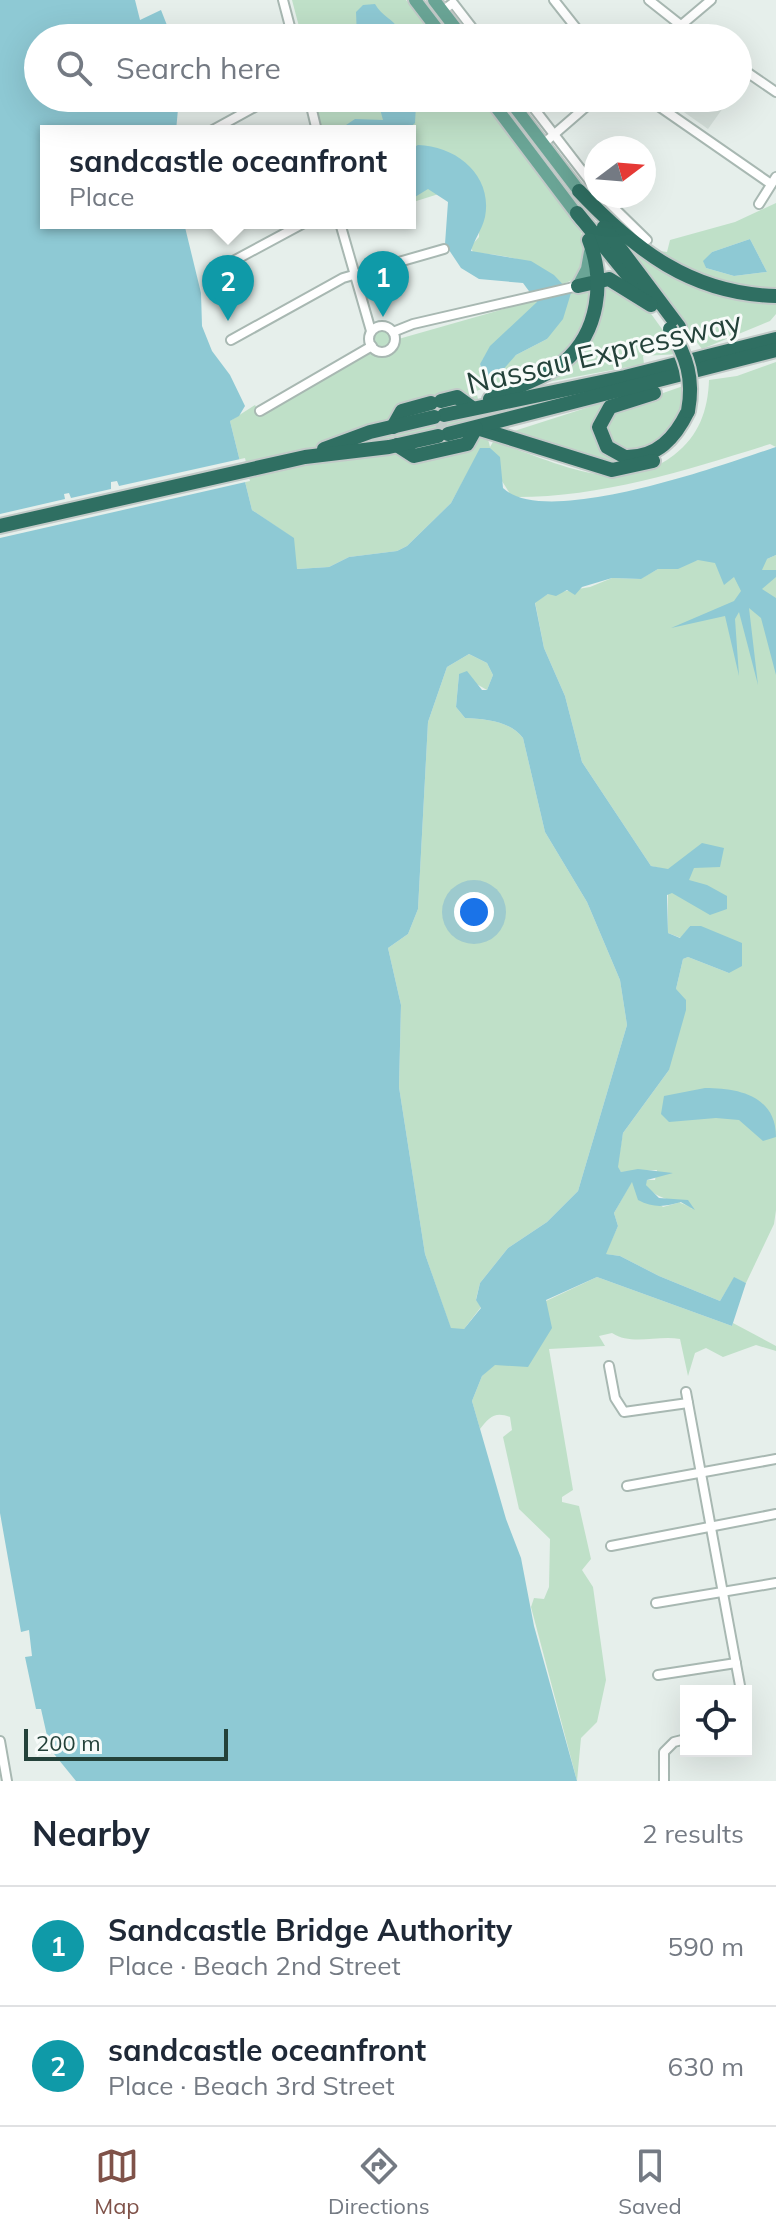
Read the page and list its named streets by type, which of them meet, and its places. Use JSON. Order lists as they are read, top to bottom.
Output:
{
  "streets": {
    "highway": ["Nassau Expressway"]
  },
  "scale_bar": "200 m",
  "north": "right",
  "page": {
    "search": "Search here",
    "popup": ["sandcastle oceanfront", "Place"],
    "pins": ["1", "2"],
    "scale": "200 m",
    "heading": ["Nearby", "2 results"],
    "list": [
      {
        "mark": "1",
        "name": "Sandcastle Bridge Authority",
        "note": "Place · Beach 2nd Street",
        "value": "590 m"
      },
      {
        "mark": "2",
        "name": "sandcastle oceanfront",
        "note": "Place · Beach 3rd Street",
        "value": "630 m"
      }
    ],
    "nav": ["Map", "Directions", "Saved"]
  }
}
